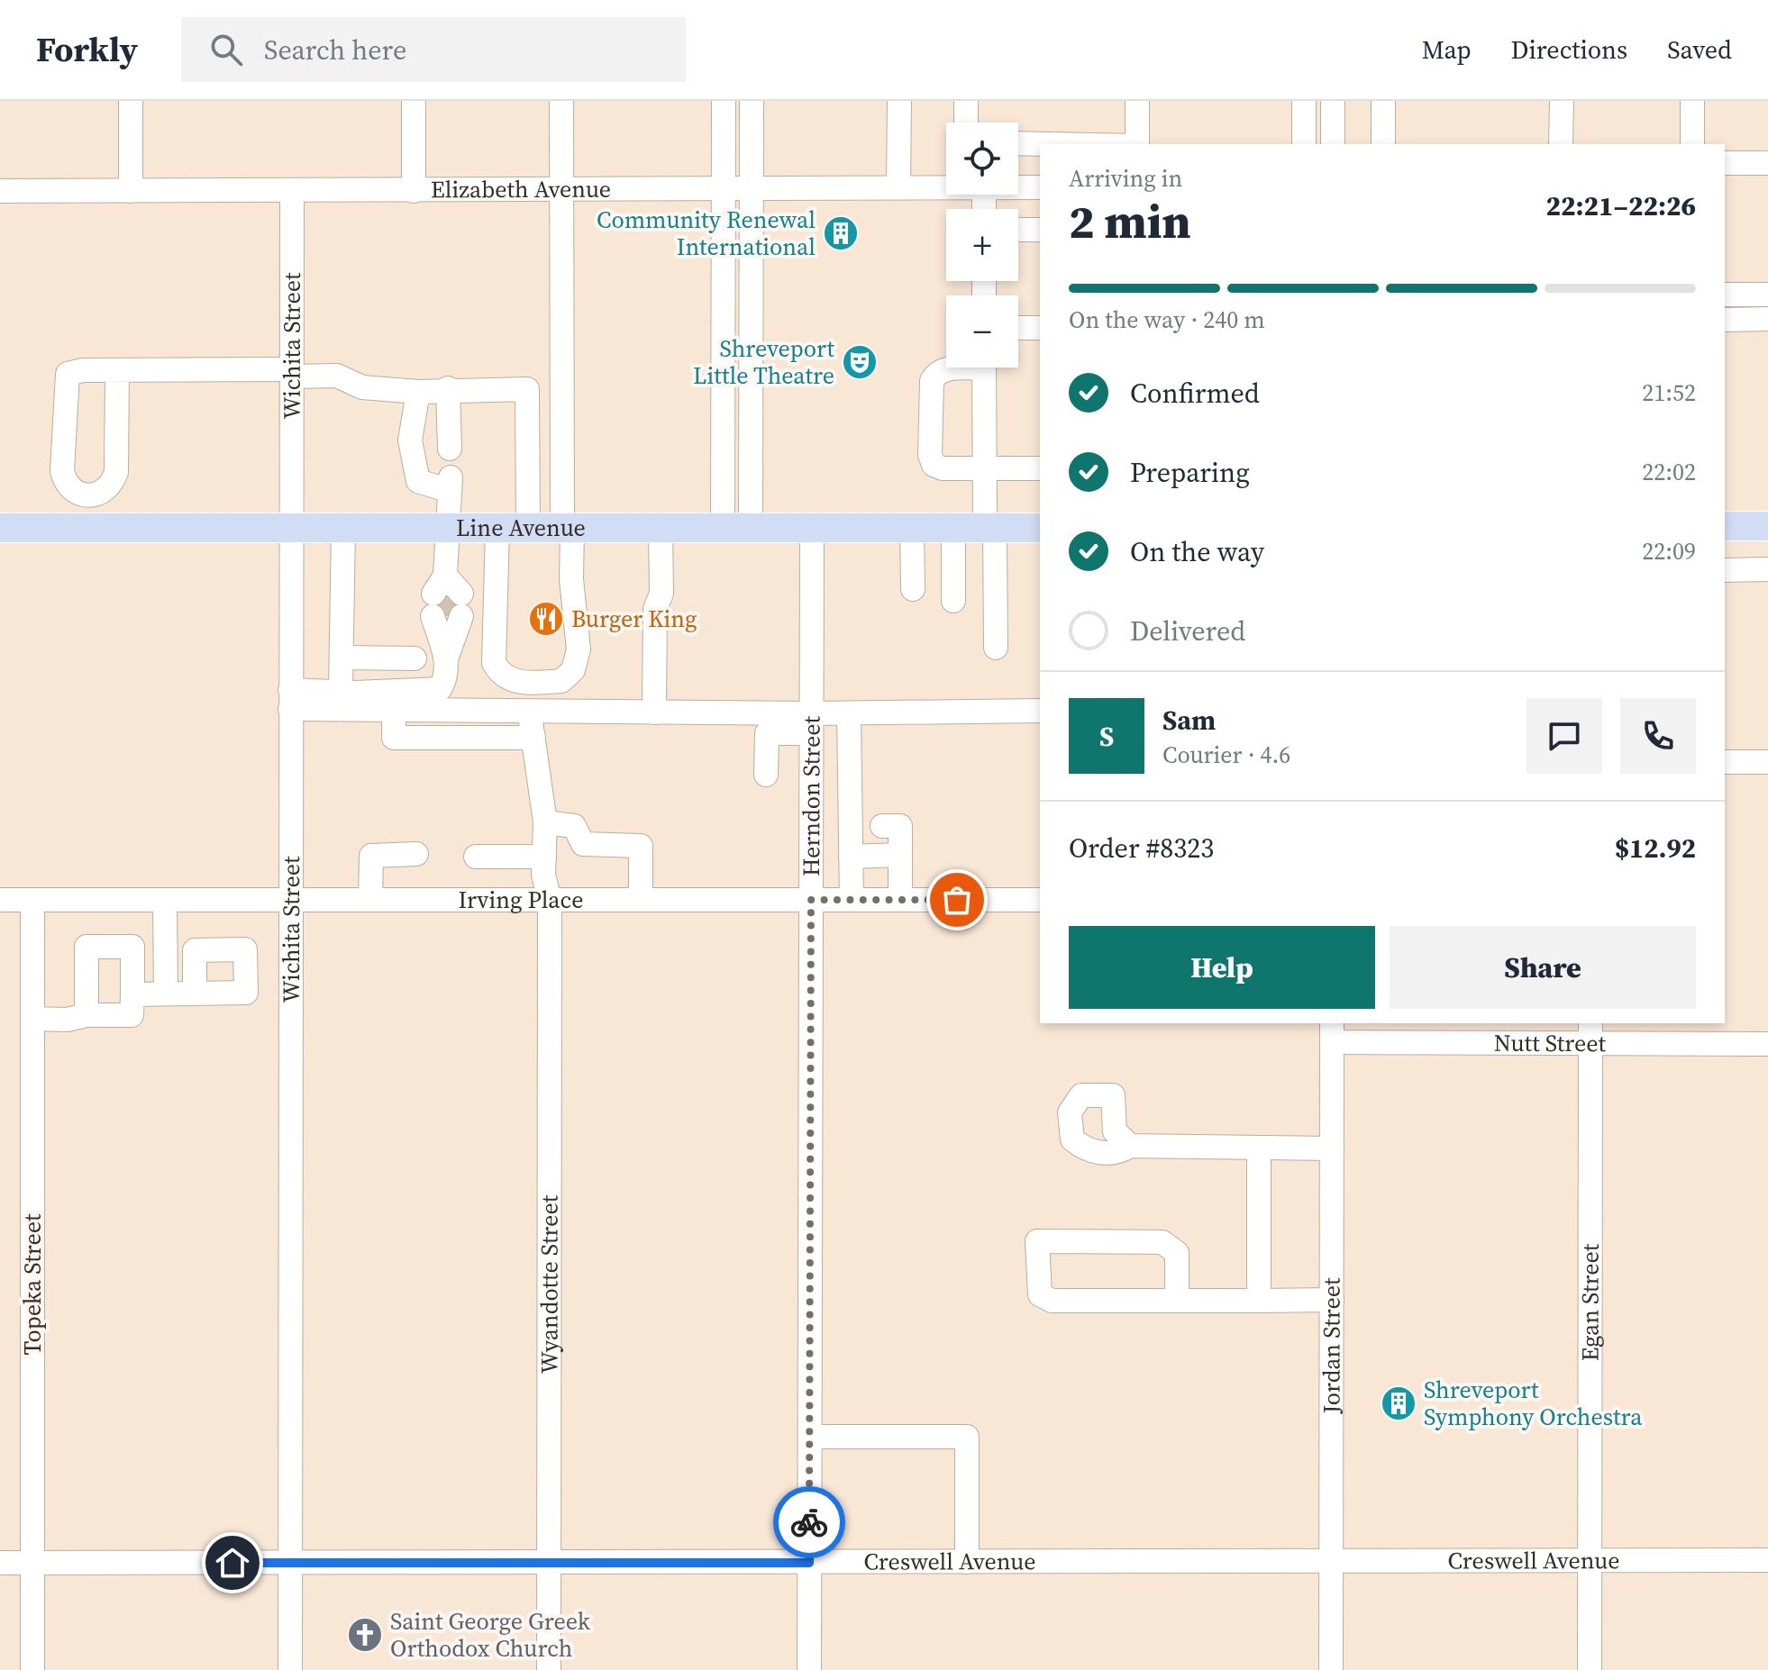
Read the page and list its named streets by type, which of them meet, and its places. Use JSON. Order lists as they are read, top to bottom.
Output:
{
  "streets": {
    "main road": ["Line Avenue"],
    "street": [
      "Elizabeth Avenue",
      "Wichita Street",
      "Herndon Street",
      "Irving Place",
      "Nutt Street",
      "Topeka Street",
      "Wyandotte Street",
      "Egan Street",
      "Jordan Street",
      "Creswell Avenue"
    ]
  },
  "crossings": [
    ["Elizabeth Avenue", "Wichita Street"],
    ["Wichita Street", "Line Avenue"],
    ["Wichita Street", "Irving Place"],
    ["Wichita Street", "Creswell Avenue"],
    ["Line Avenue", "Herndon Street"],
    ["Herndon Street", "Irving Place"],
    ["Herndon Street", "Creswell Avenue"],
    ["Irving Place", "Topeka Street"],
    ["Irving Place", "Wyandotte Street"],
    ["Nutt Street", "Egan Street"],
    ["Nutt Street", "Jordan Street"],
    ["Topeka Street", "Creswell Avenue"],
    ["Wyandotte Street", "Creswell Avenue"],
    ["Egan Street", "Creswell Avenue"],
    ["Jordan Street", "Creswell Avenue"]
  ],
  "places": {
    "building": ["Community Renewal International", "Shreveport Symphony Orchestra"],
    "theatre": ["Shreveport Little Theatre"],
    "restaurant": ["Burger King"],
    "church": ["Saint George Greek Orthodox Church"]
  },
  "page": {
    "header": "Forkly",
    "search": "Search here",
    "nav": ["Map", "Directions", "Saved"],
    "map_buttons": ["+", "−"],
    "heading": ["2 min", "Arriving in", "22:21–22:26"],
    "panel": [
      "Sam",
      "Courier · 4.6",
      "Order #8323",
      "$12.92"
    ],
    "bar": "On the way · 240 m",
    "list": [
      ["Confirmed", "21:52"],
      ["Preparing", "22:02"],
      ["On the way", "22:09"],
      "Delivered"
    ],
    "round": "S",
    "buttons": ["Help", "Share"]
  }
}
